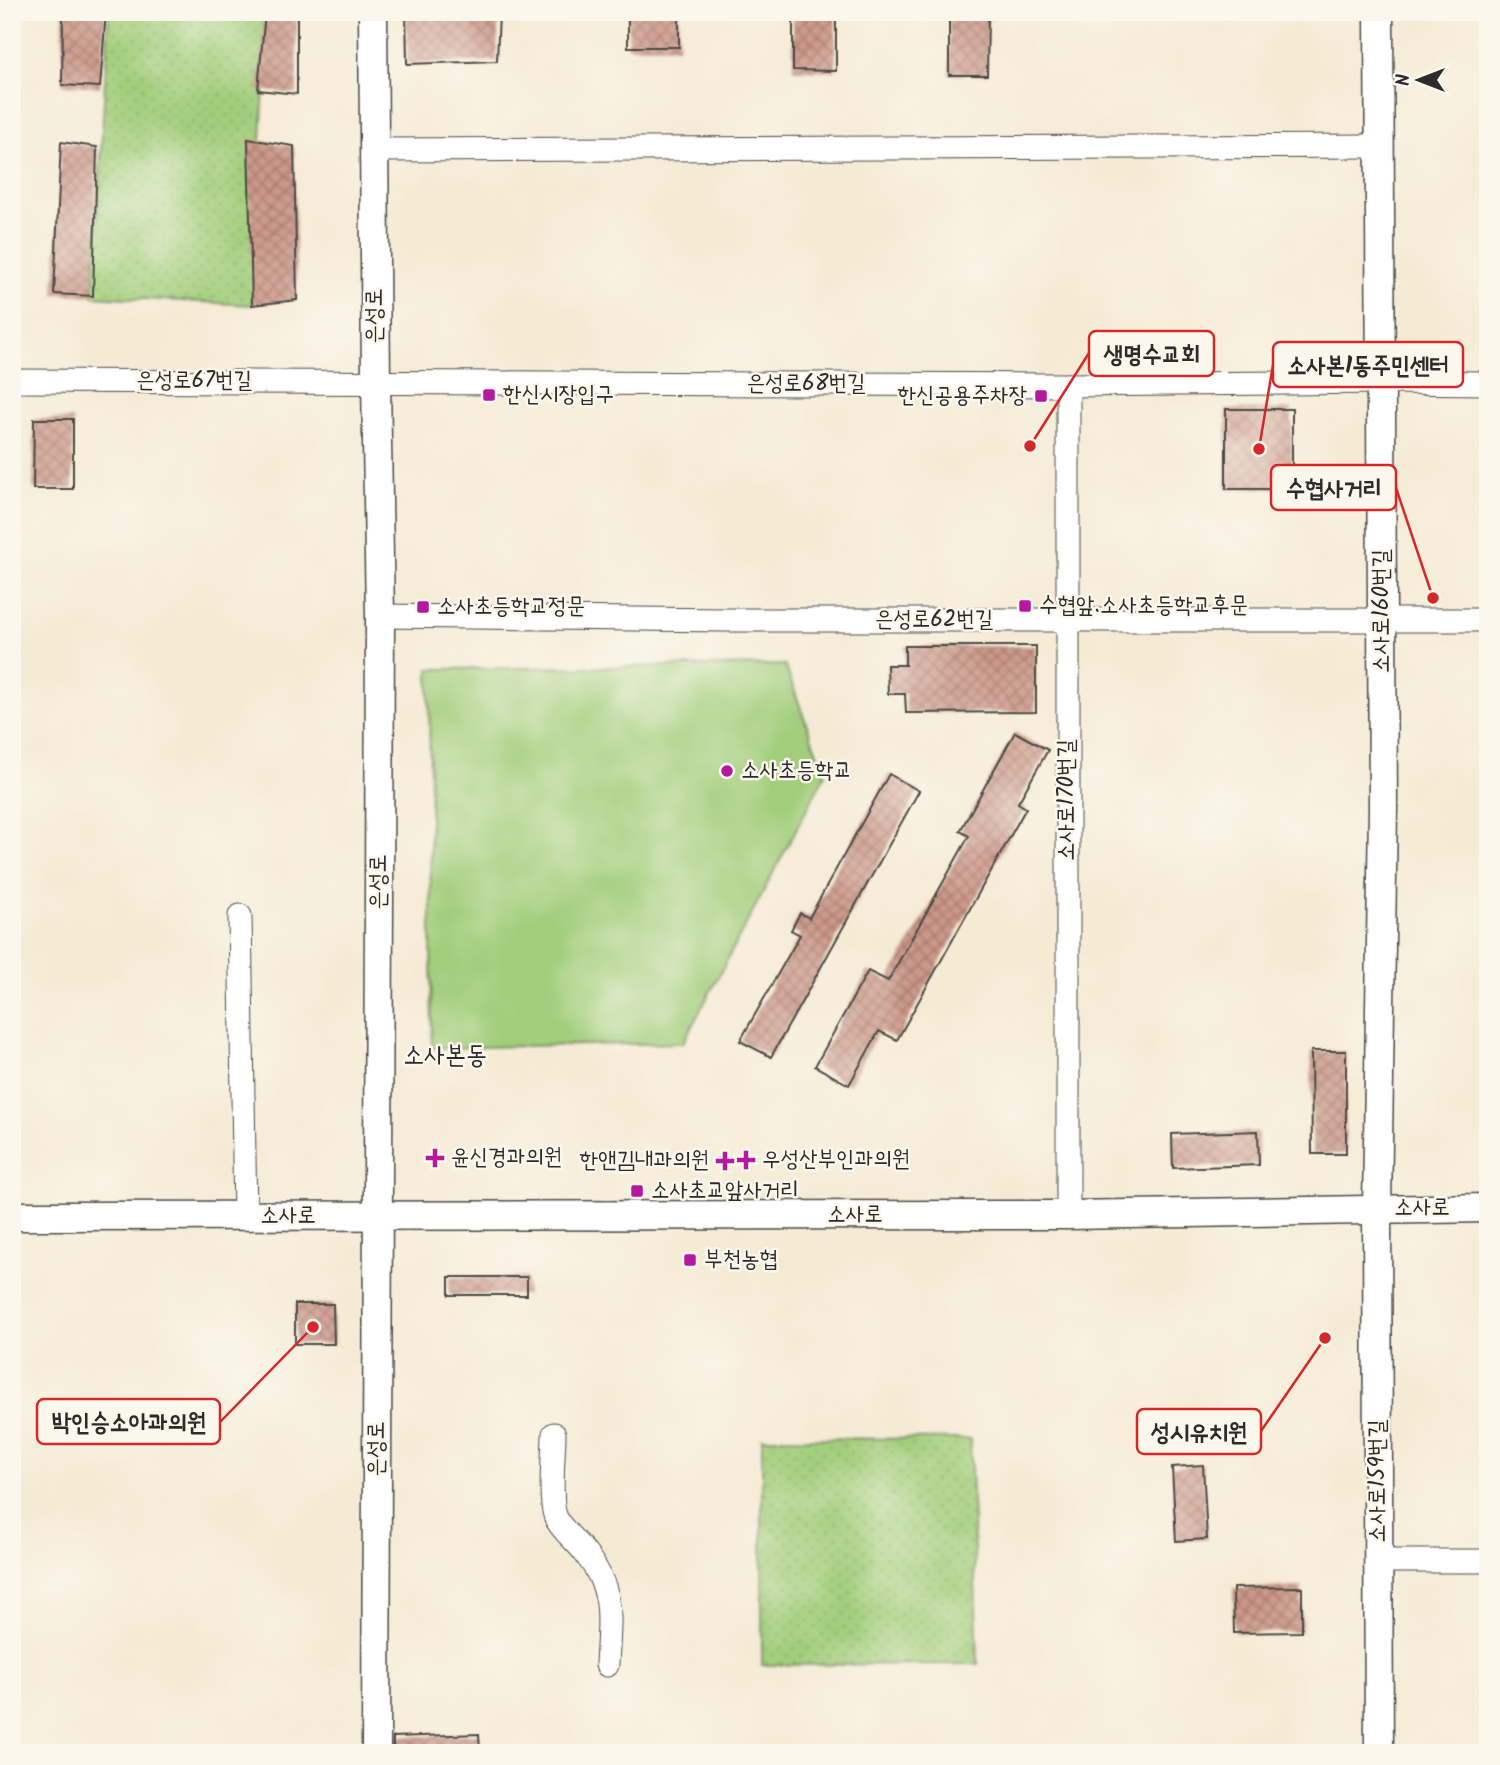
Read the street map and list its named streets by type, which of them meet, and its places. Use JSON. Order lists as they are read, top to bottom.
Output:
{
  "streets": {
    "street": [
      "은성로",
      "은성로67번길",
      "은성로68번길",
      "소사로160번길",
      "은성로62번길",
      "소사로170번길",
      "소사로",
      "소사로159번길"
    ]
  },
  "crossings": [
    ["은성로", "은성로67번길"],
    ["은성로", "은성로68번길"],
    ["은성로", "은성로62번길"],
    ["은성로", "소사로"],
    ["은성로67번길", "은성로68번길"],
    ["은성로68번길", "소사로160번길"],
    ["은성로68번길", "소사로170번길"],
    ["소사로160번길", "은성로62번길"],
    ["소사로160번길", "소사로"],
    ["소사로160번길", "소사로159번길"],
    ["은성로62번길", "소사로170번길"],
    ["소사로170번길", "소사로"],
    ["소사로", "소사로159번길"]
  ],
  "districts": ["소사본동"],
  "places": {
    "transit": [
      "한신시장입구",
      "한신공용주차장",
      "수협앞.소사초등학교후문",
      "소사초등학교정문",
      "소사초교앞사거리",
      "부천농협"
    ],
    "other": [
      "생명수교회",
      "소사본1동주민센터",
      "수협사거리",
      "소사초등학교",
      "박인승소아과의원",
      "성시유치원"
    ],
    "health": ["윤신경과의원", "우성산부인과의원", "한앤김내과의원"]
  },
  "north": "left"
}
